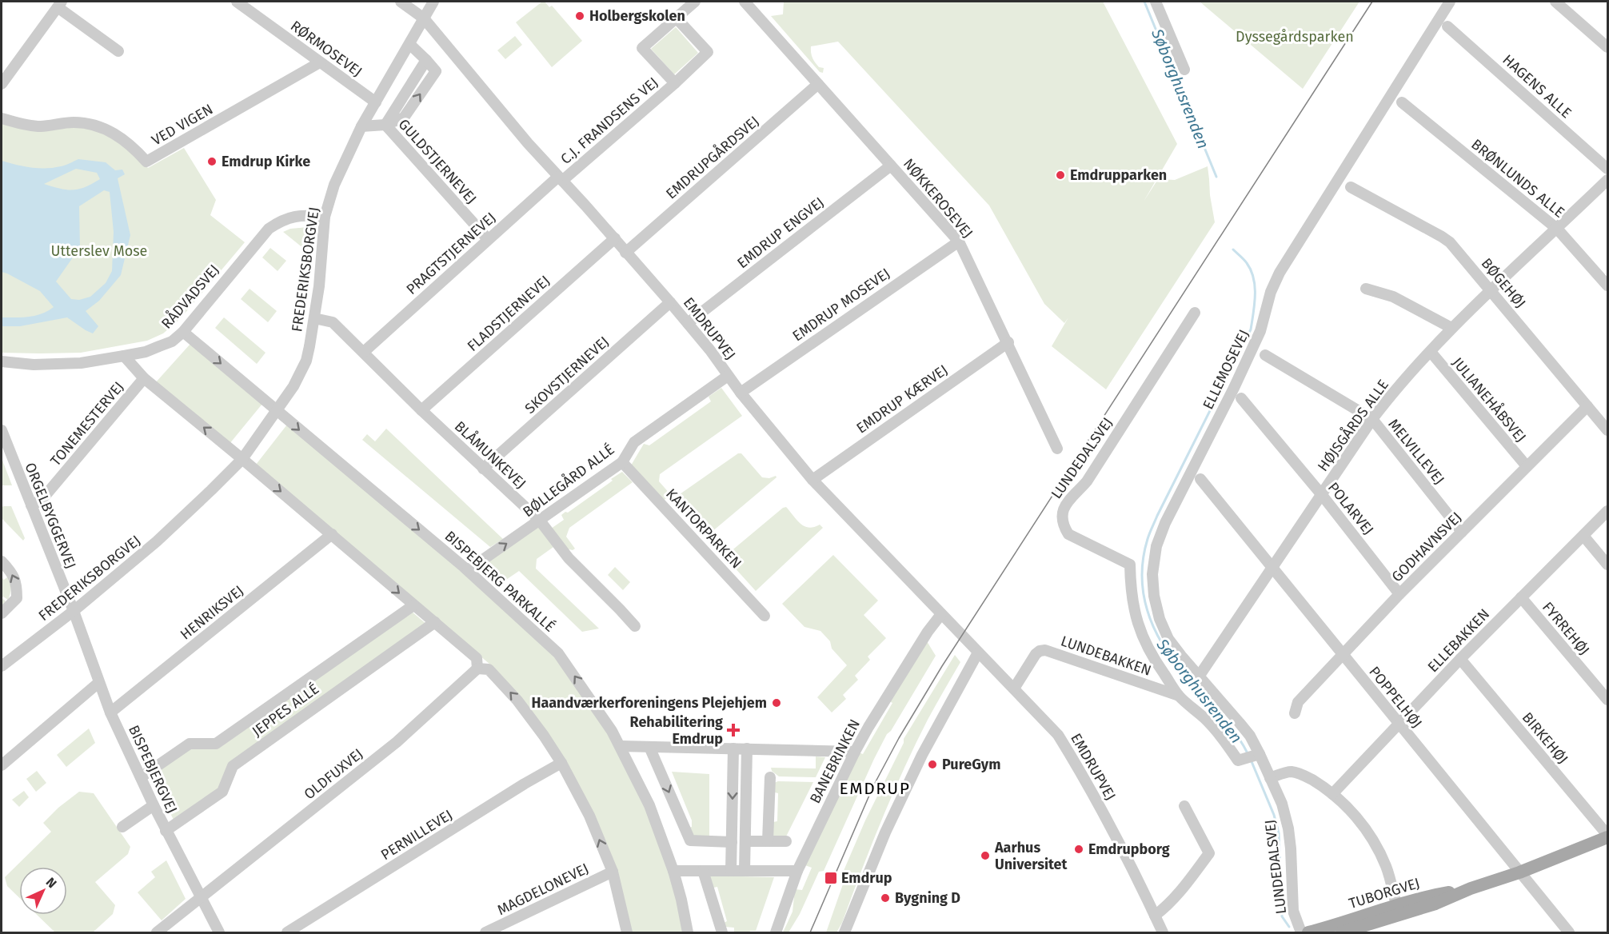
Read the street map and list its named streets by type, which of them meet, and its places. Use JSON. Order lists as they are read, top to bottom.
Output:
{
  "streets": {
    "main road": ["TUBORGVEJ"],
    "street": [
      "RØRMOSEVEJ",
      "HAGENS ALLE",
      "C.J. FRANDSENS VEJ",
      "VED VIGEN",
      "EMDRUPGÅRDSVEJ",
      "GULDSTJERNEVEJ",
      "BRØNLUNDS ALLE",
      "NØKKEROSEVEJ",
      "EMDRUP ENGVEJ",
      "PRAGTSTJERNEVEJ",
      "FREDERIKSBORGVEJ",
      "BØGEHØJ",
      "RÅDVADSVEJ",
      "EMDRUP MOSEVEJ",
      "FLADSTJERNEVEJ",
      "EMDRUPVEJ",
      "ELLEMOSEVEJ",
      "SKOVSTJERNEVEJ",
      "EMDRUP KÆRVEJ",
      "JULIANEHÅBSVEJ",
      "TONEMESTERVEJ",
      "HØJSGÅRDS ALLE",
      "MELVILLEVEJ",
      "BLÅMUNKEVEJ",
      "LUNDEDALSVEJ",
      "BØLLEGÅRD ALLÉ",
      "POLARVEJ",
      "ORGELBYGGERVEJ",
      "KANTORPARKEN",
      "GODHAVNSVEJ",
      "BISPEBJERG PARKALLÉ",
      "HENRIKSVEJ",
      "FYRREHØJ",
      "ELLEBAKKEN",
      "LUNDEBAKKEN",
      "POPPELHØJ",
      "JEPPES ALLÉ",
      "BIRKEHØJ",
      "BANEBRINKEN",
      "BISPEBJERGVEJ",
      "OLDFUXVEJ",
      "PERNILLEVEJ",
      "MAGDELONEVEJ"
    ]
  },
  "crossings": [
    ["RØRMOSEVEJ", "VED VIGEN"],
    ["RØRMOSEVEJ", "FREDERIKSBORGVEJ"],
    ["C.J. FRANDSENS VEJ", "PRAGTSTJERNEVEJ"],
    ["C.J. FRANDSENS VEJ", "EMDRUPVEJ"],
    ["EMDRUPGÅRDSVEJ", "NØKKEROSEVEJ"],
    ["EMDRUPGÅRDSVEJ", "EMDRUPVEJ"],
    ["GULDSTJERNEVEJ", "PRAGTSTJERNEVEJ"],
    ["BRØNLUNDS ALLE", "HØJSGÅRDS ALLE"],
    ["NØKKEROSEVEJ", "EMDRUP ENGVEJ"],
    ["NØKKEROSEVEJ", "EMDRUP MOSEVEJ"],
    ["NØKKEROSEVEJ", "EMDRUP KÆRVEJ"],
    ["EMDRUP ENGVEJ", "EMDRUPVEJ"],
    ["PRAGTSTJERNEVEJ", "EMDRUPVEJ"],
    ["PRAGTSTJERNEVEJ", "BLÅMUNKEVEJ"],
    ["FREDERIKSBORGVEJ", "RÅDVADSVEJ"],
    ["FREDERIKSBORGVEJ", "EMDRUPVEJ"],
    ["FREDERIKSBORGVEJ", "BLÅMUNKEVEJ"],
    ["FREDERIKSBORGVEJ", "ORGELBYGGERVEJ"],
    ["FREDERIKSBORGVEJ", "BISPEBJERG PARKALLÉ"],
    ["FREDERIKSBORGVEJ", "BISPEBJERGVEJ"],
    ["BØGEHØJ", "HØJSGÅRDS ALLE"],
    ["BØGEHØJ", "GODHAVNSVEJ"],
    ["RÅDVADSVEJ", "BISPEBJERG PARKALLÉ"],
    ["EMDRUP MOSEVEJ", "EMDRUPVEJ"],
    ["FLADSTJERNEVEJ", "EMDRUPVEJ"],
    ["FLADSTJERNEVEJ", "BLÅMUNKEVEJ"],
    ["EMDRUPVEJ", "SKOVSTJERNEVEJ"],
    ["EMDRUPVEJ", "EMDRUP KÆRVEJ"],
    ["EMDRUPVEJ", "BØLLEGÅRD ALLÉ"],
    ["EMDRUPVEJ", "LUNDEBAKKEN"],
    ["EMDRUPVEJ", "BANEBRINKEN"],
    ["ELLEMOSEVEJ", "HØJSGÅRDS ALLE"],
    ["ELLEMOSEVEJ", "LUNDEDALSVEJ"],
    ["SKOVSTJERNEVEJ", "BLÅMUNKEVEJ"],
    ["JULIANEHÅBSVEJ", "HØJSGÅRDS ALLE"],
    ["JULIANEHÅBSVEJ", "GODHAVNSVEJ"],
    ["TONEMESTERVEJ", "ORGELBYGGERVEJ"],
    ["HØJSGÅRDS ALLE", "MELVILLEVEJ"],
    ["HØJSGÅRDS ALLE", "POLARVEJ"],
    ["HØJSGÅRDS ALLE", "POPPELHØJ"],
    ["MELVILLEVEJ", "GODHAVNSVEJ"],
    ["BLÅMUNKEVEJ", "BØLLEGÅRD ALLÉ"],
    ["LUNDEDALSVEJ", "LUNDEBAKKEN"],
    ["BØLLEGÅRD ALLÉ", "KANTORPARKEN"],
    ["BØLLEGÅRD ALLÉ", "BISPEBJERG PARKALLÉ"],
    ["POLARVEJ", "GODHAVNSVEJ"],
    ["ORGELBYGGERVEJ", "BISPEBJERGVEJ"],
    ["GODHAVNSVEJ", "POPPELHØJ"],
    ["HENRIKSVEJ", "BISPEBJERGVEJ"],
    ["FYRREHØJ", "ELLEBAKKEN"],
    ["ELLEBAKKEN", "POPPELHØJ"],
    ["ELLEBAKKEN", "BIRKEHØJ"],
    ["POPPELHØJ", "TUBORGVEJ"],
    ["JEPPES ALLÉ", "BISPEBJERGVEJ"],
    ["BIRKEHØJ", "TUBORGVEJ"],
    ["BISPEBJERGVEJ", "OLDFUXVEJ"]
  ],
  "districts": ["EMDRUP"],
  "water": ["Søborghusrenden"],
  "parks": ["Dyssegårdsparken", "Utterslev Mose"],
  "places": {
    "other": [
      "Holbergskolen",
      "Emdrup Kirke",
      "Emdrupparken",
      "Haandværkerforeningens Plejehjem",
      "PureGym",
      "Emdrupborg",
      "Aarhus Universitet",
      "Bygning D"
    ],
    "health": ["Rehabilitering Emdrup"],
    "transit": ["Emdrup"]
  },
  "north": "top right"
}
